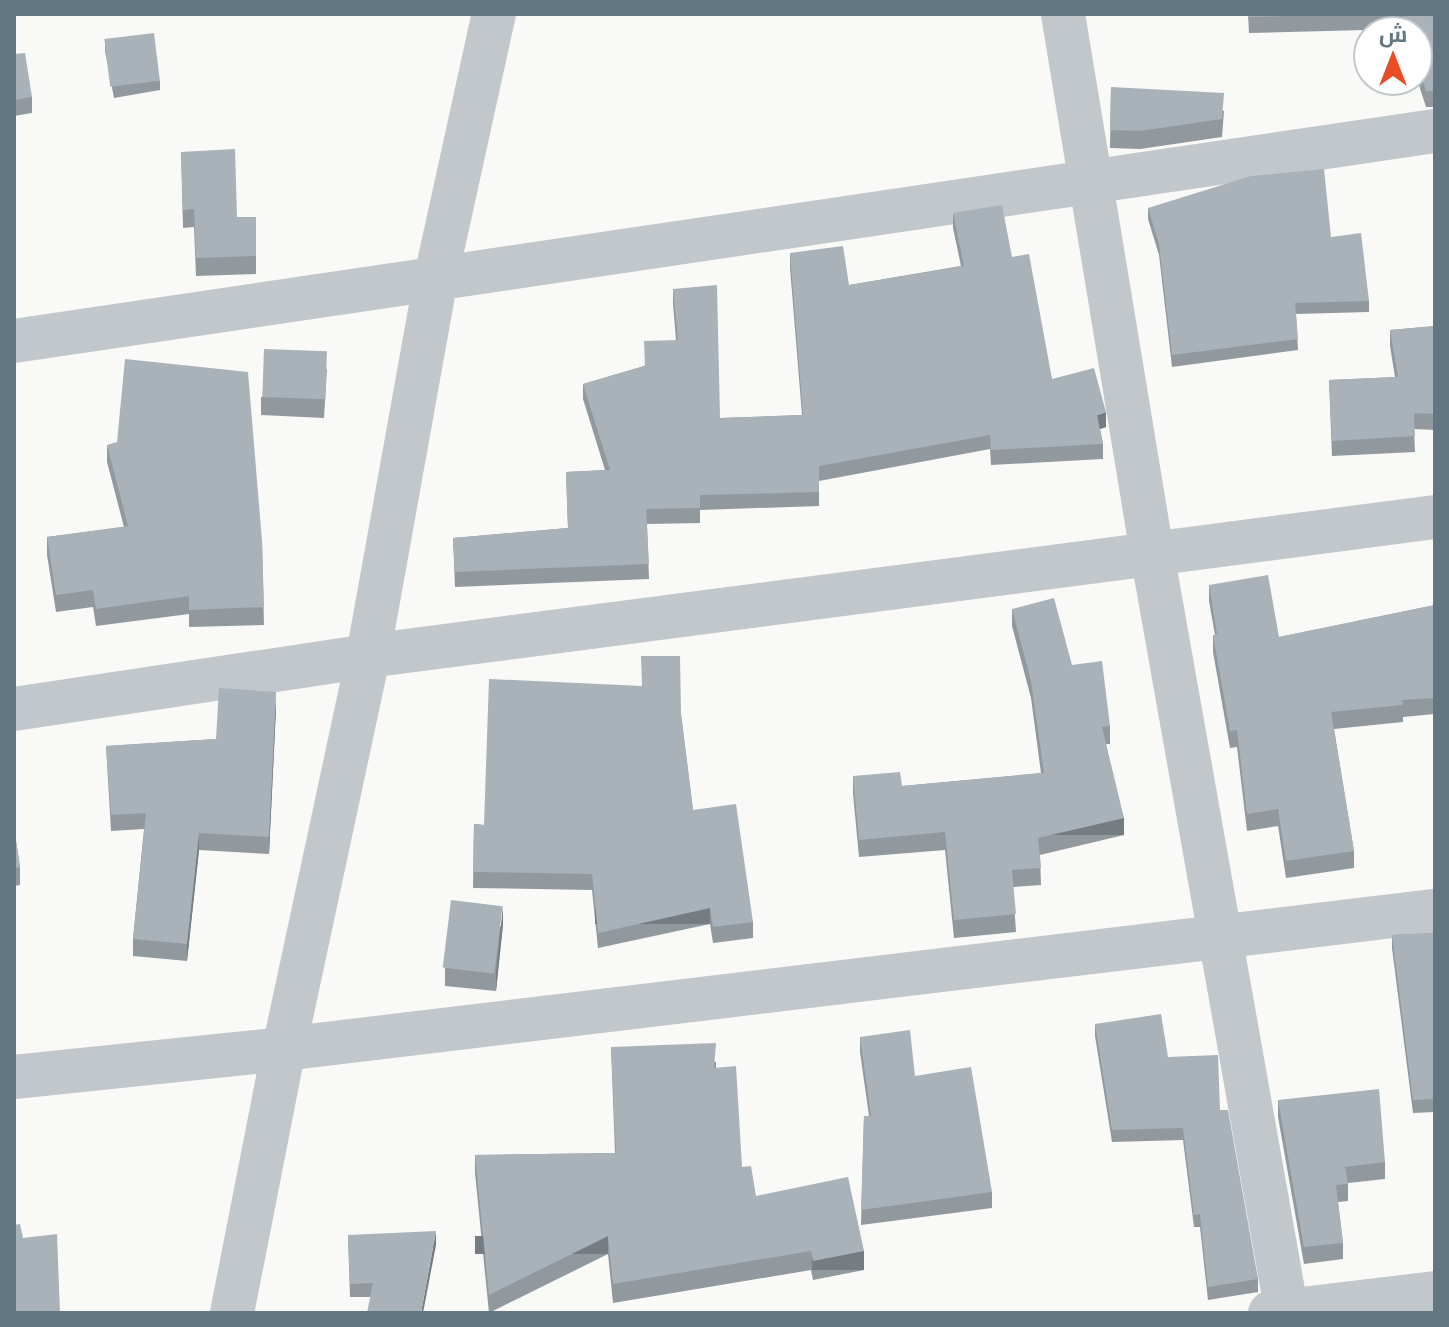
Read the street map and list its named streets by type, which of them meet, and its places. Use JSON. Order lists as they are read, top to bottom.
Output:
{
  "north": "top"
}
